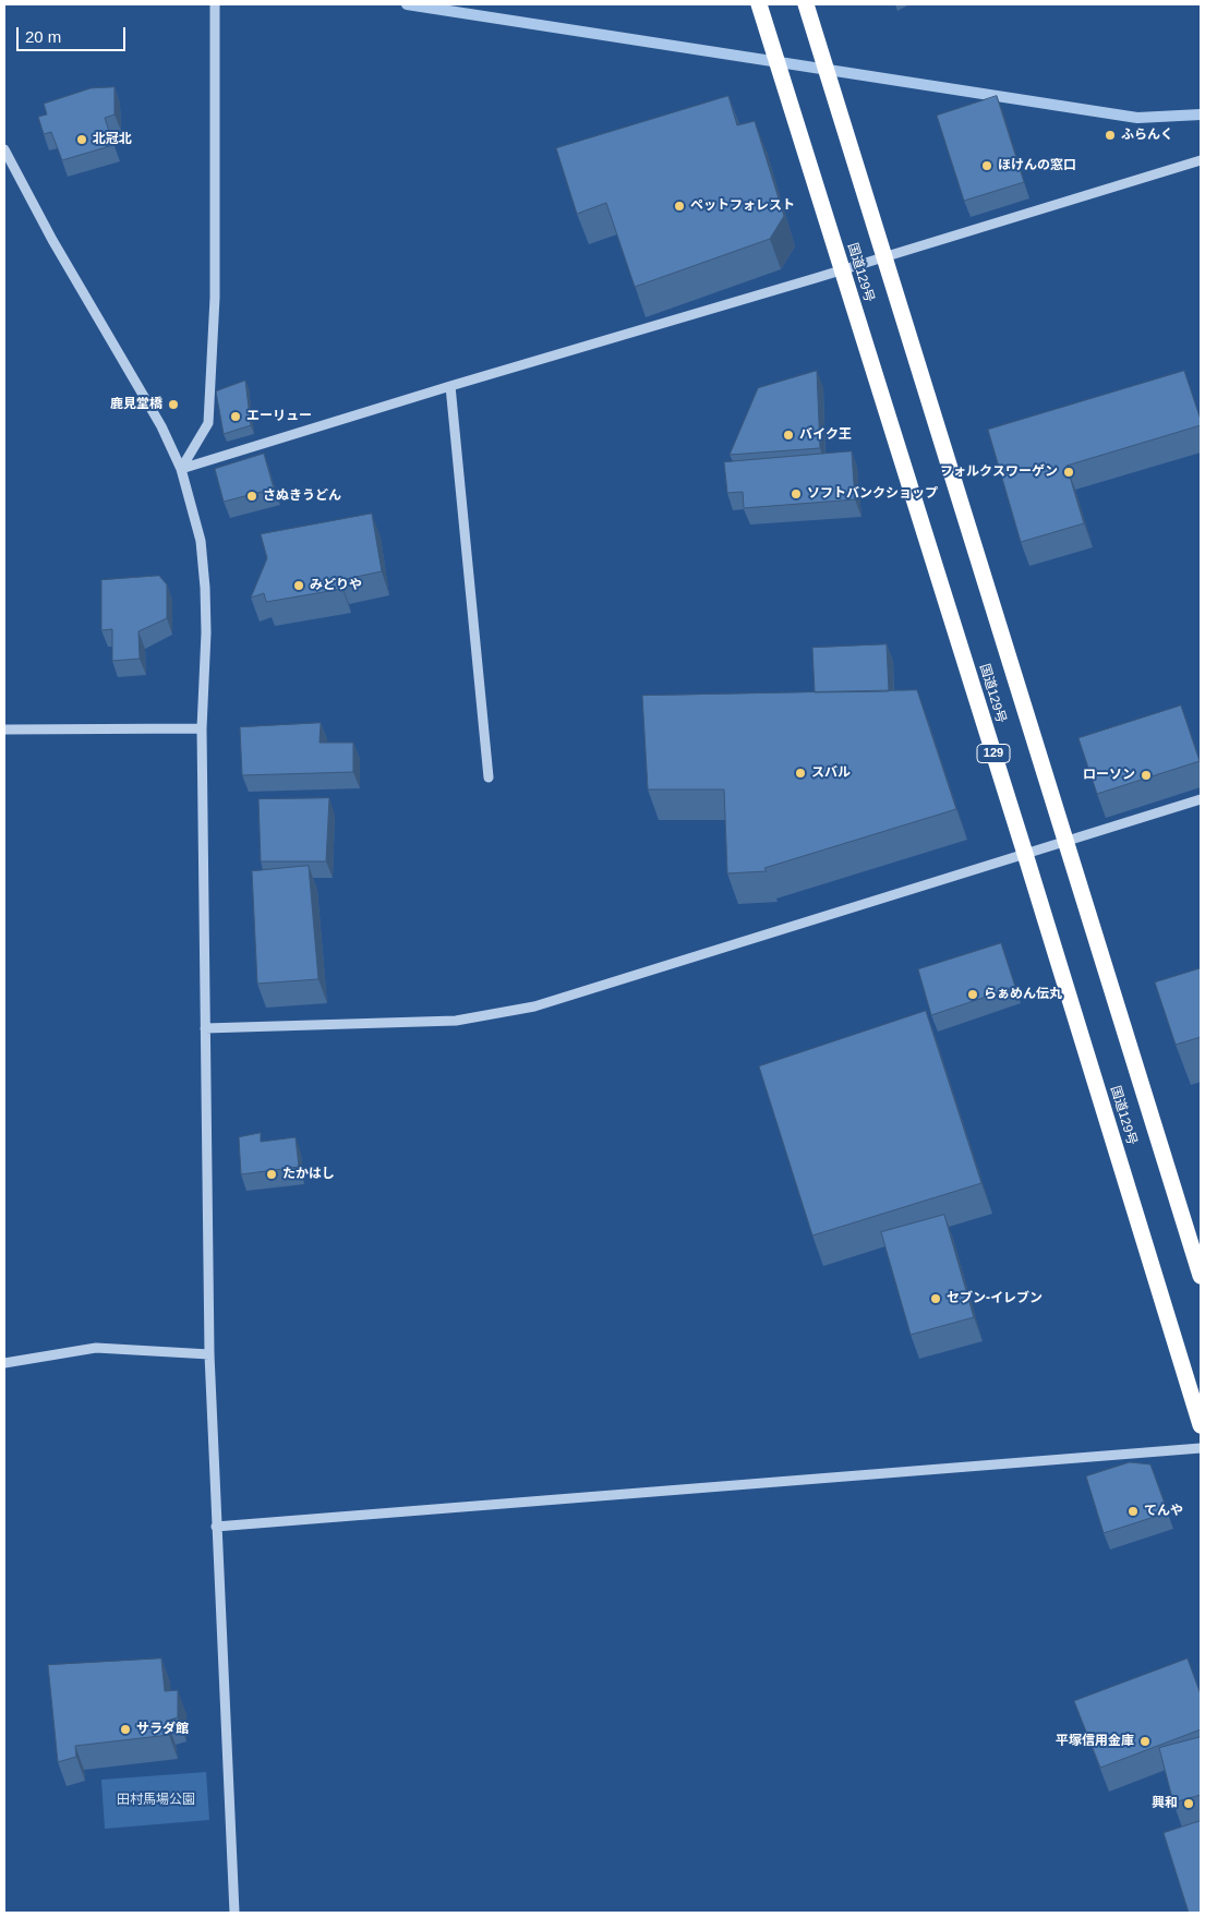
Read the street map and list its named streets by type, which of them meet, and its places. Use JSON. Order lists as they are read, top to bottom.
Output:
{
  "streets": {
    "highway": ["国道129号", "129"]
  },
  "parks": ["田村馬場公園"],
  "places": [
    "ふらんく",
    "北冠北",
    "ほけんの窓口",
    "ペットフォレスト",
    "鹿見堂橋",
    "エーリュー",
    "バイク王",
    "フォルクスワーゲン",
    "ソフトバンクショップ",
    "さぬきうどん",
    "みどりや",
    "スバル",
    "ローソン",
    "らぁめん伝丸",
    "たかはし",
    "セブン-イレブン",
    "てんや",
    "サラダ館",
    "平塚信用金庫",
    "興和"
  ],
  "scale_bar": "20 m"
}
